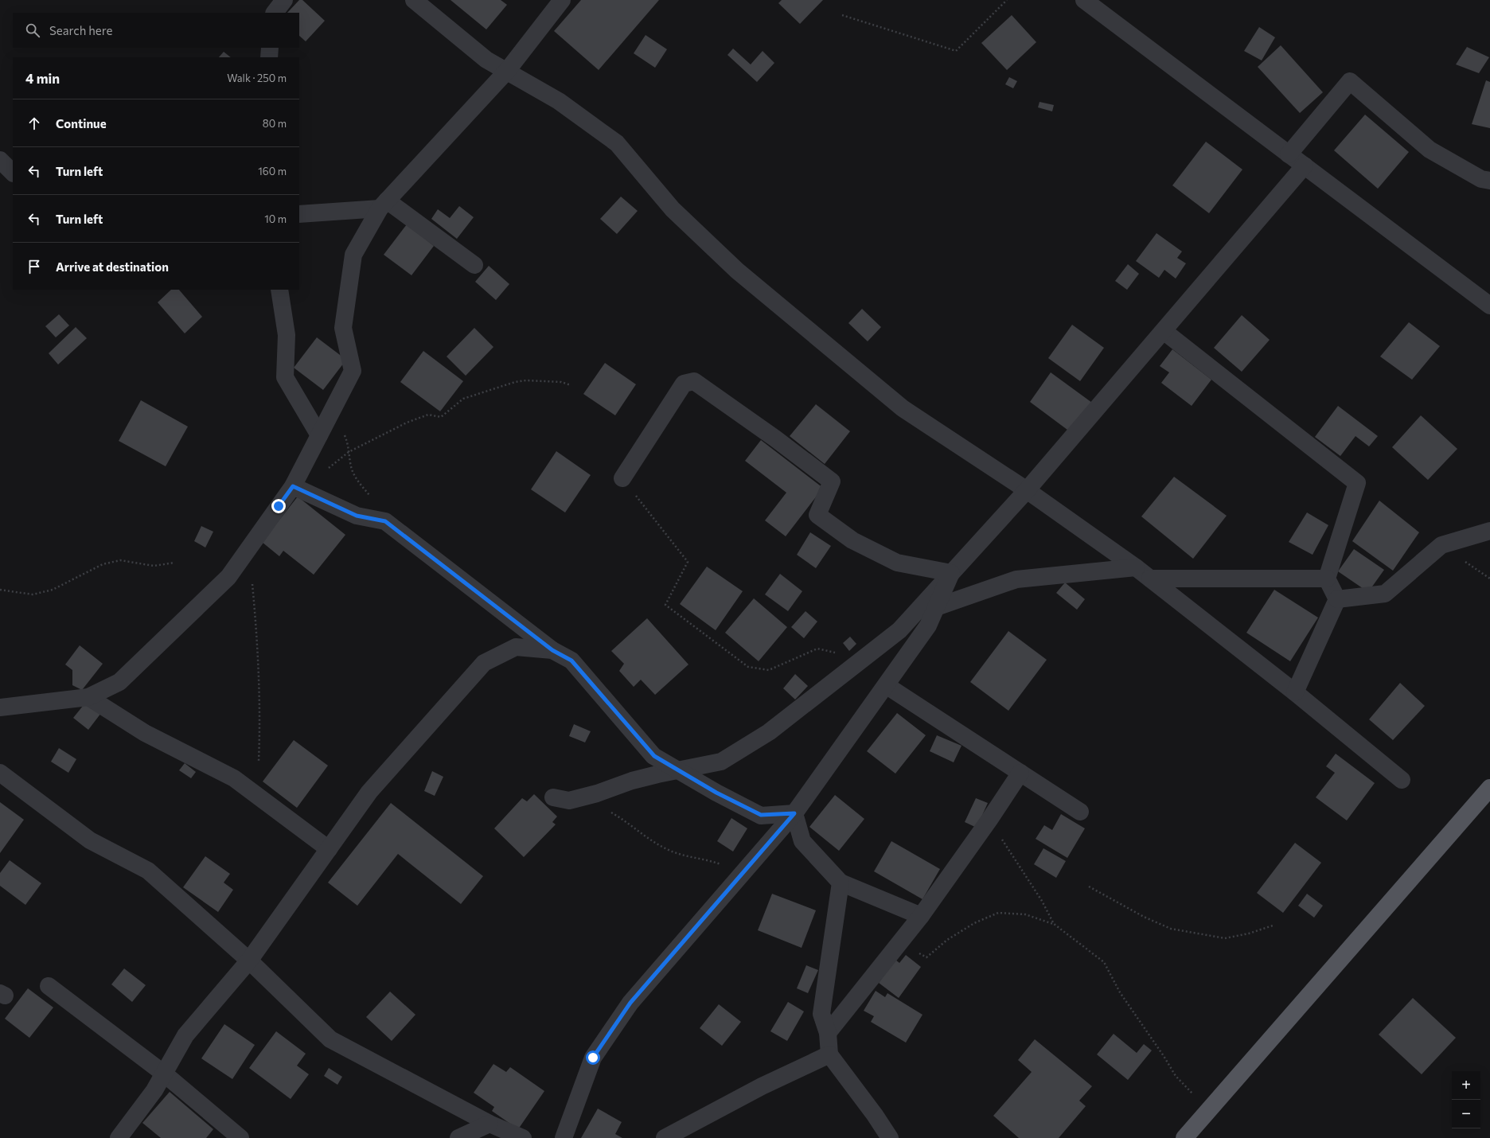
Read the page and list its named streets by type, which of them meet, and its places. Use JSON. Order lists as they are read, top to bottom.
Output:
{
  "page": {
    "search": "Search here",
    "heading": ["4 min", "Walk · 250 m"],
    "list": [
      ["Continue", "80 m"],
      ["Turn left", "160 m"],
      ["Turn left", "10 m"],
      "Arrive at destination"
    ],
    "map_buttons": ["+", "−"]
  }
}
